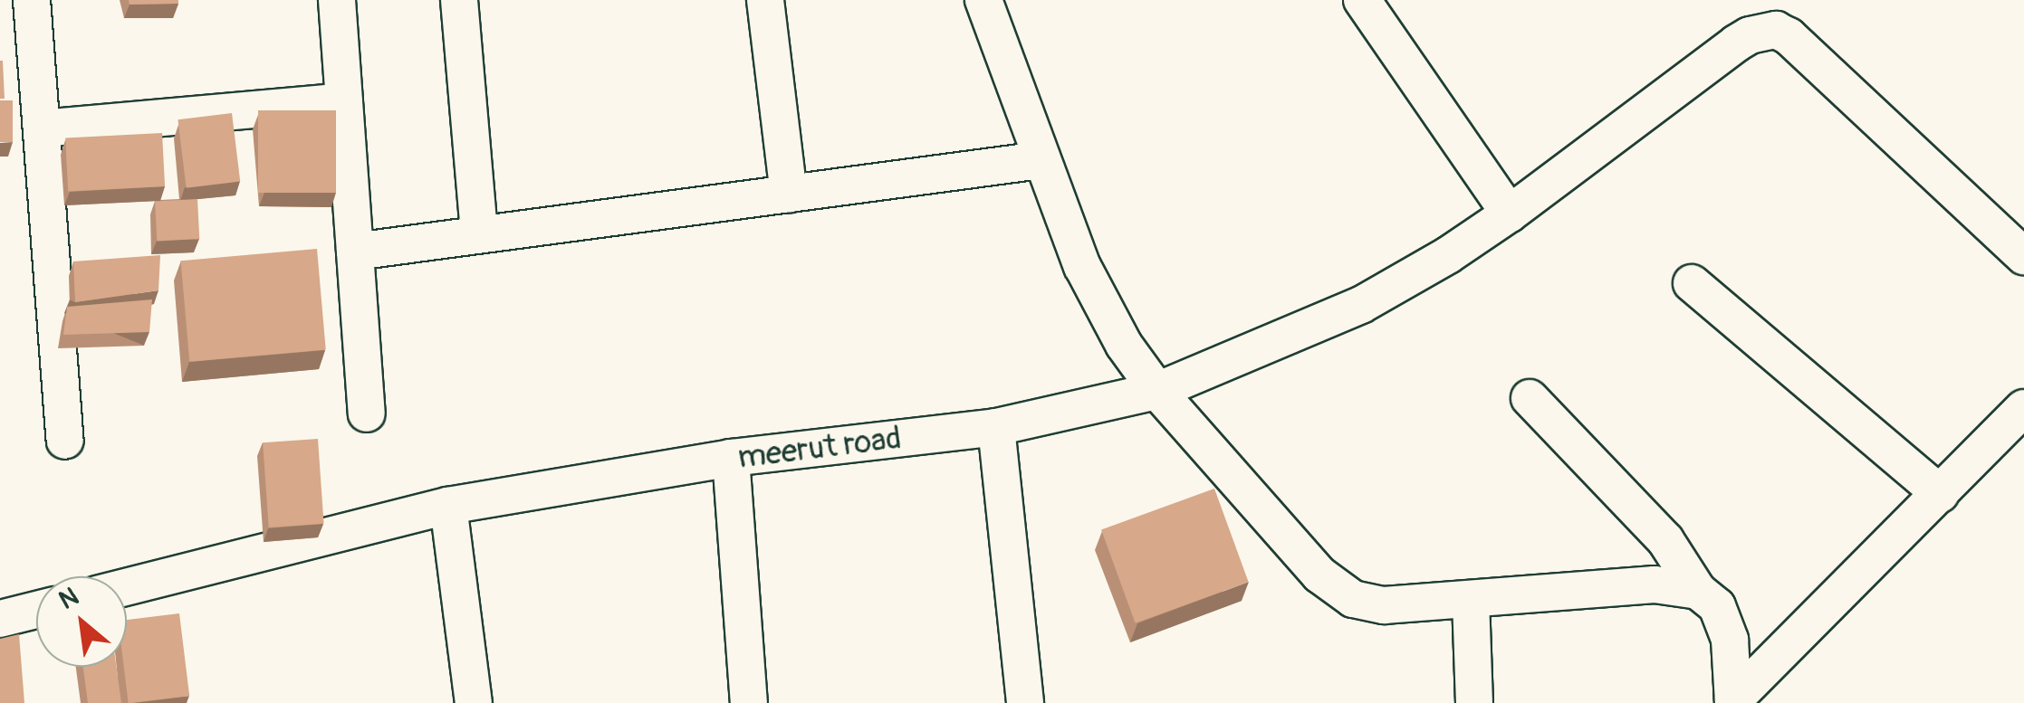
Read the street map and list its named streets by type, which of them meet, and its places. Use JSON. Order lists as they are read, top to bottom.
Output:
{
  "streets": {
    "street": ["meerut road"]
  },
  "north": "top left"
}
